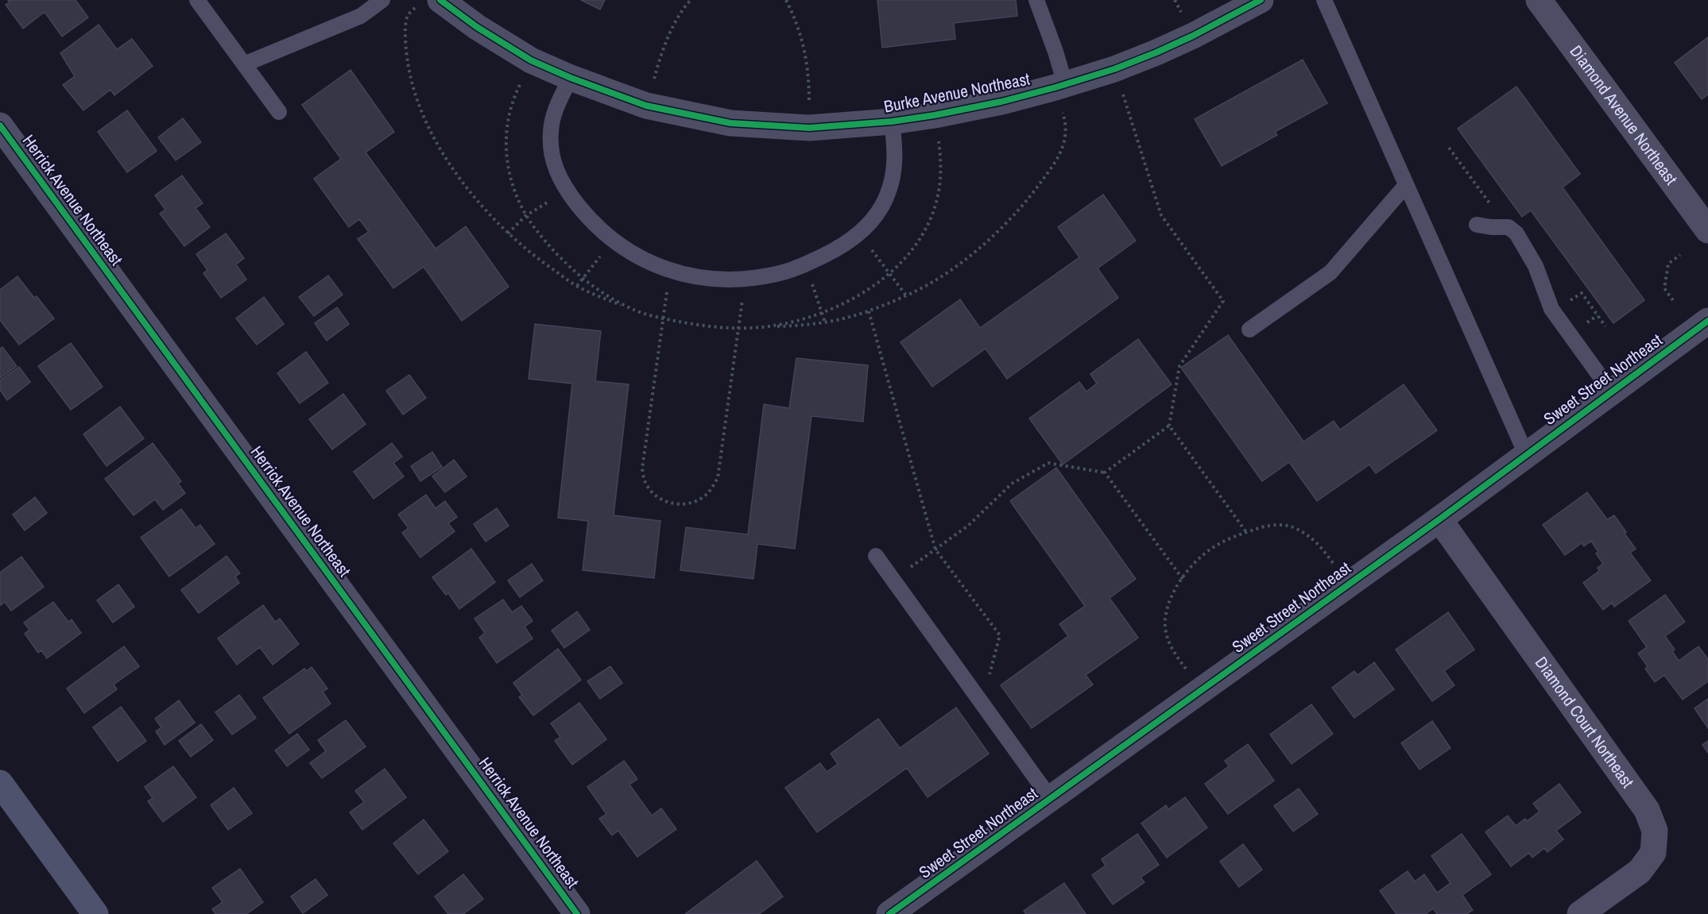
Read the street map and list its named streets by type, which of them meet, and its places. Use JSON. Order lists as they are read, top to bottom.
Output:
{
  "streets": {
    "street": [
      "Burke Avenue Northeast",
      "Diamond Avenue Northeast",
      "Herrick Avenue Northeast",
      "Sweet Street Northeast",
      "Diamond Court Northeast"
    ]
  },
  "crossings": [
    ["Sweet Street Northeast", "Diamond Court Northeast"]
  ]
}
